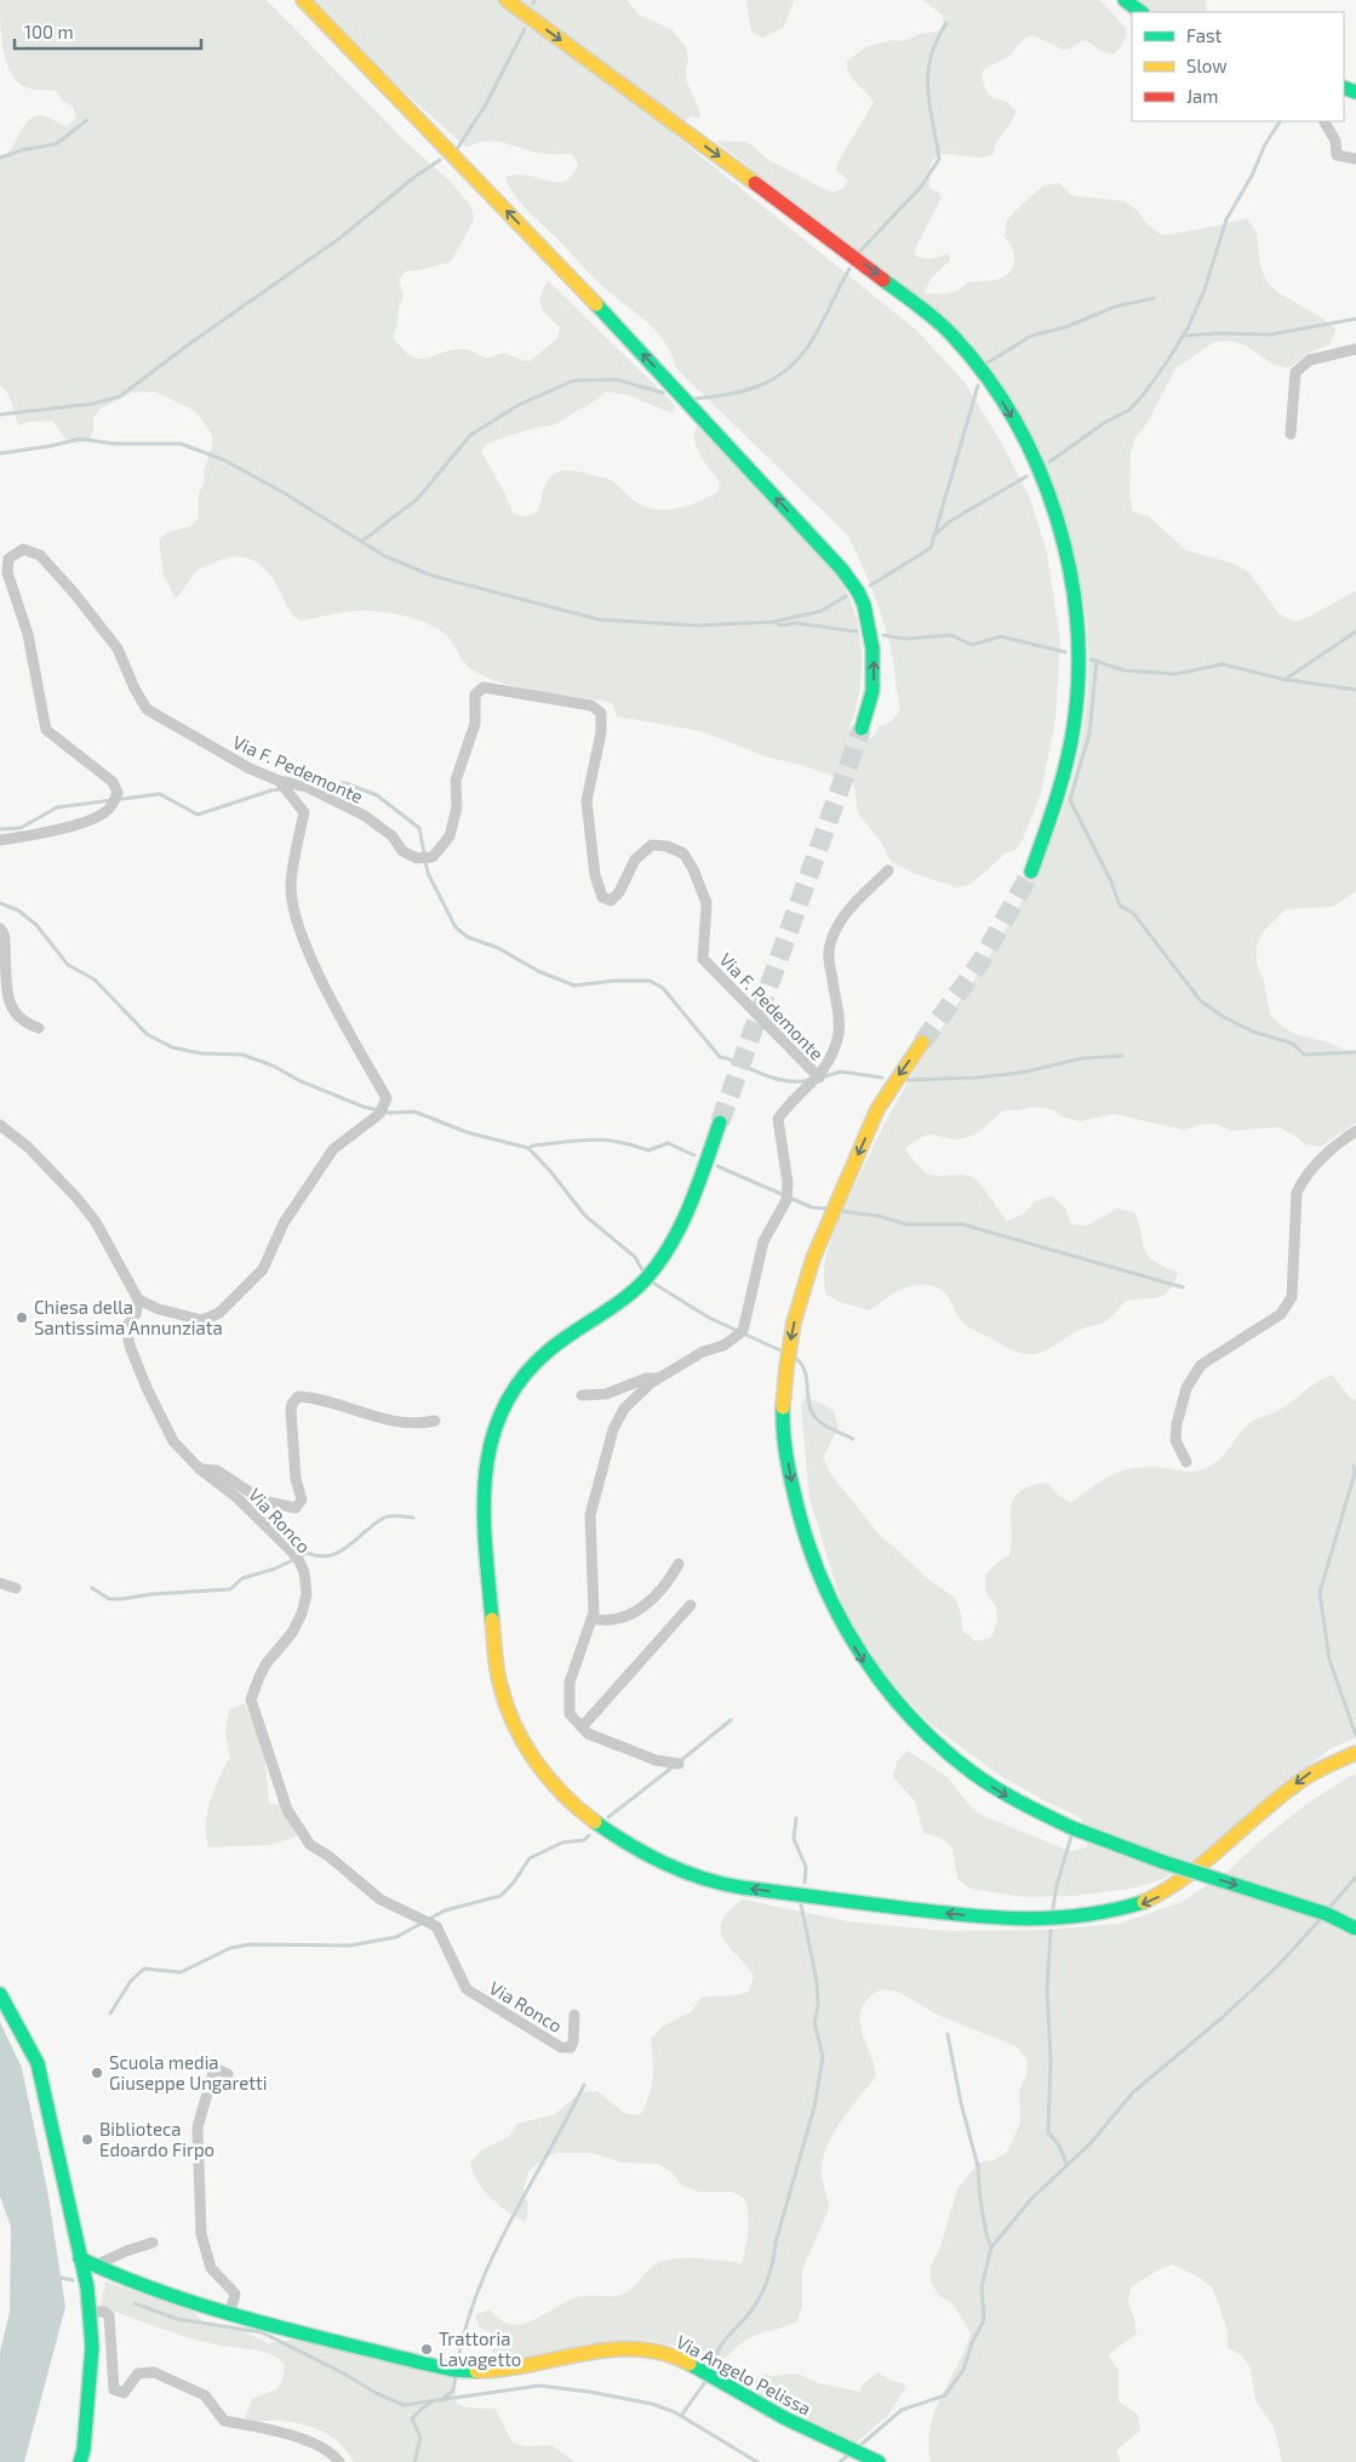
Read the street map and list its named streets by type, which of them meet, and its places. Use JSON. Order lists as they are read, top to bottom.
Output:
{
  "streets": {
    "main road": ["Via Angelo Pelissa"],
    "street": ["Via F. Pedemonte", "Via Ronco"]
  },
  "places": [
    "Chiesa della Santissima Annunziata",
    "Scuola media Giuseppe Ungaretti",
    "Biblioteca Edoardo Firpo",
    "Trattoria Lavagetto"
  ],
  "legend": ["Fast", "Slow", "Jam"],
  "scale_bar": "100 m"
}
